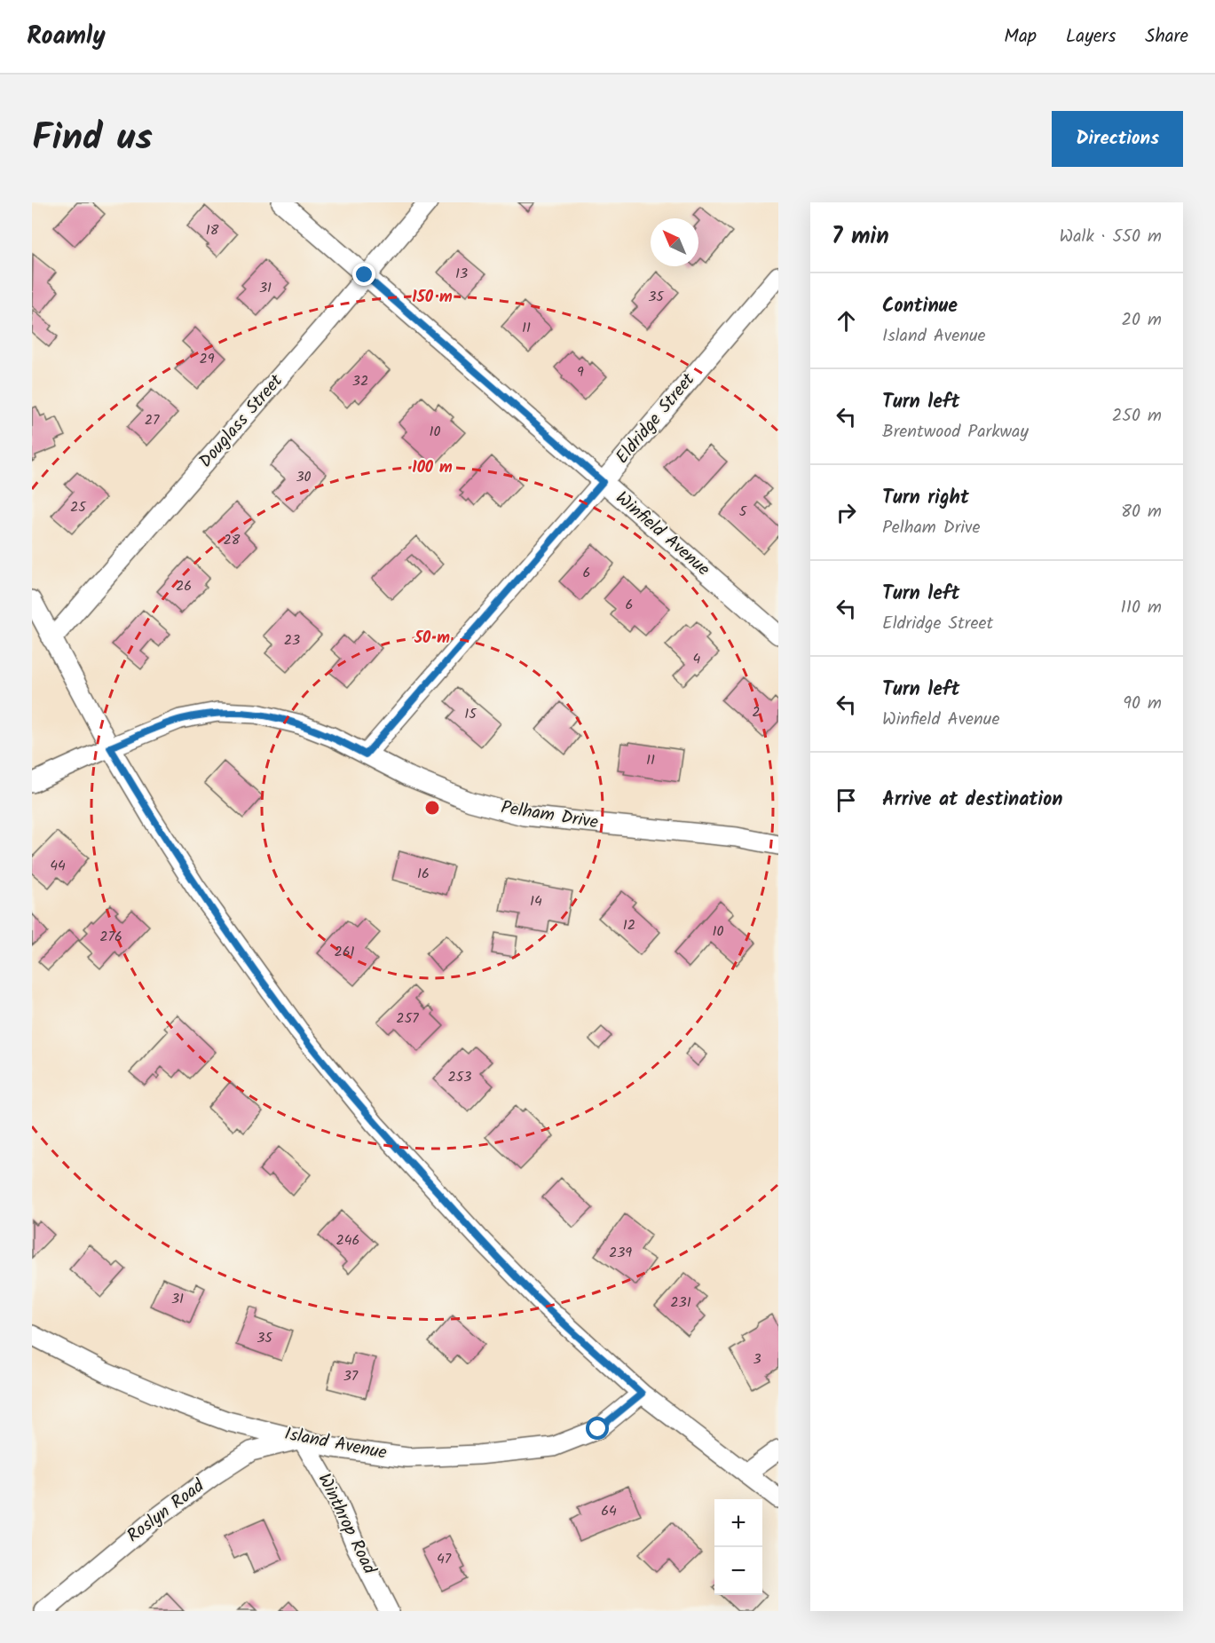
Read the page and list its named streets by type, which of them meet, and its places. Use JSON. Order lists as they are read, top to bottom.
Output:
{
  "streets": {
    "street": [
      "Eldridge Street",
      "Douglass Street",
      "Winfield Avenue",
      "Pelham Drive",
      "Island Avenue",
      "Roslyn Road",
      "Winthrop Road"
    ]
  },
  "crossings": [
    ["Eldridge Street", "Winfield Avenue"],
    ["Eldridge Street", "Pelham Drive"],
    ["Douglass Street", "Winfield Avenue"],
    ["Island Avenue", "Roslyn Road"],
    ["Island Avenue", "Winthrop Road"],
    ["Roslyn Road", "Winthrop Road"]
  ],
  "house_numbers": [
    "18",
    "13",
    "31",
    "35",
    "11",
    "29",
    "9",
    "32",
    "27",
    "10",
    "30",
    "25",
    "5",
    "28",
    "6",
    "26",
    "6",
    "23",
    "4",
    "2",
    "15",
    "11",
    "44",
    "16",
    "14",
    "12",
    "10",
    "276",
    "261",
    "257",
    "253",
    "246",
    "239",
    "31",
    "231",
    "35",
    "3",
    "37",
    "64",
    "47"
  ],
  "north": "top left",
  "page": {
    "header": "Roamly",
    "nav": ["Map", "Layers", "Share"],
    "title": "Find us",
    "buttons": "Directions",
    "heading": ["7 min", "Walk · 550 m"],
    "list": [
      ["Continue", "Island Avenue", "20 m"],
      ["Turn left", "Brentwood Parkway", "250 m"],
      ["Turn right", "Pelham Drive", "80 m"],
      ["Turn left", "Eldridge Street", "110 m"],
      ["Turn left", "Winfield Avenue", "90 m"],
      "Arrive at destination"
    ],
    "map_buttons": ["+", "−"]
  },
  "rings": ["150 m", "100 m", "50 m"]
}
